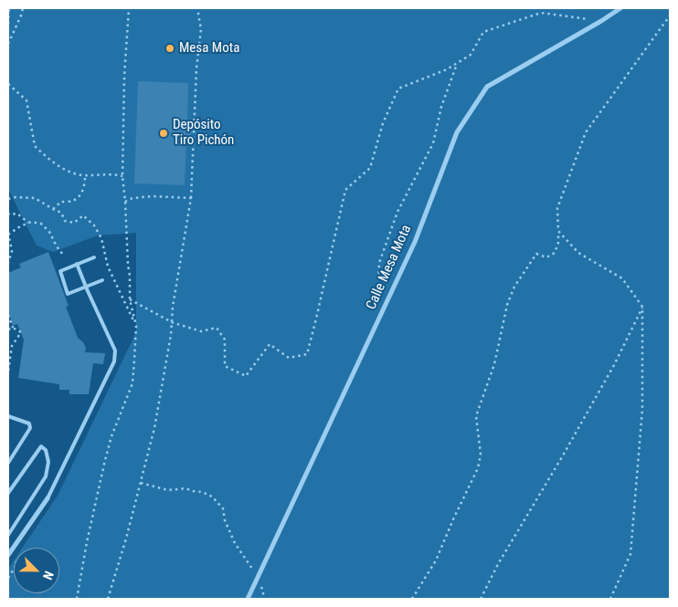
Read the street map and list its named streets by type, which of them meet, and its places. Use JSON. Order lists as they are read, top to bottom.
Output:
{
  "streets": {
    "street": ["Calle Mesa Mota"]
  },
  "places": ["Mesa Mota", "Depósito Tiro Pichón"],
  "north": "bottom right"
}
